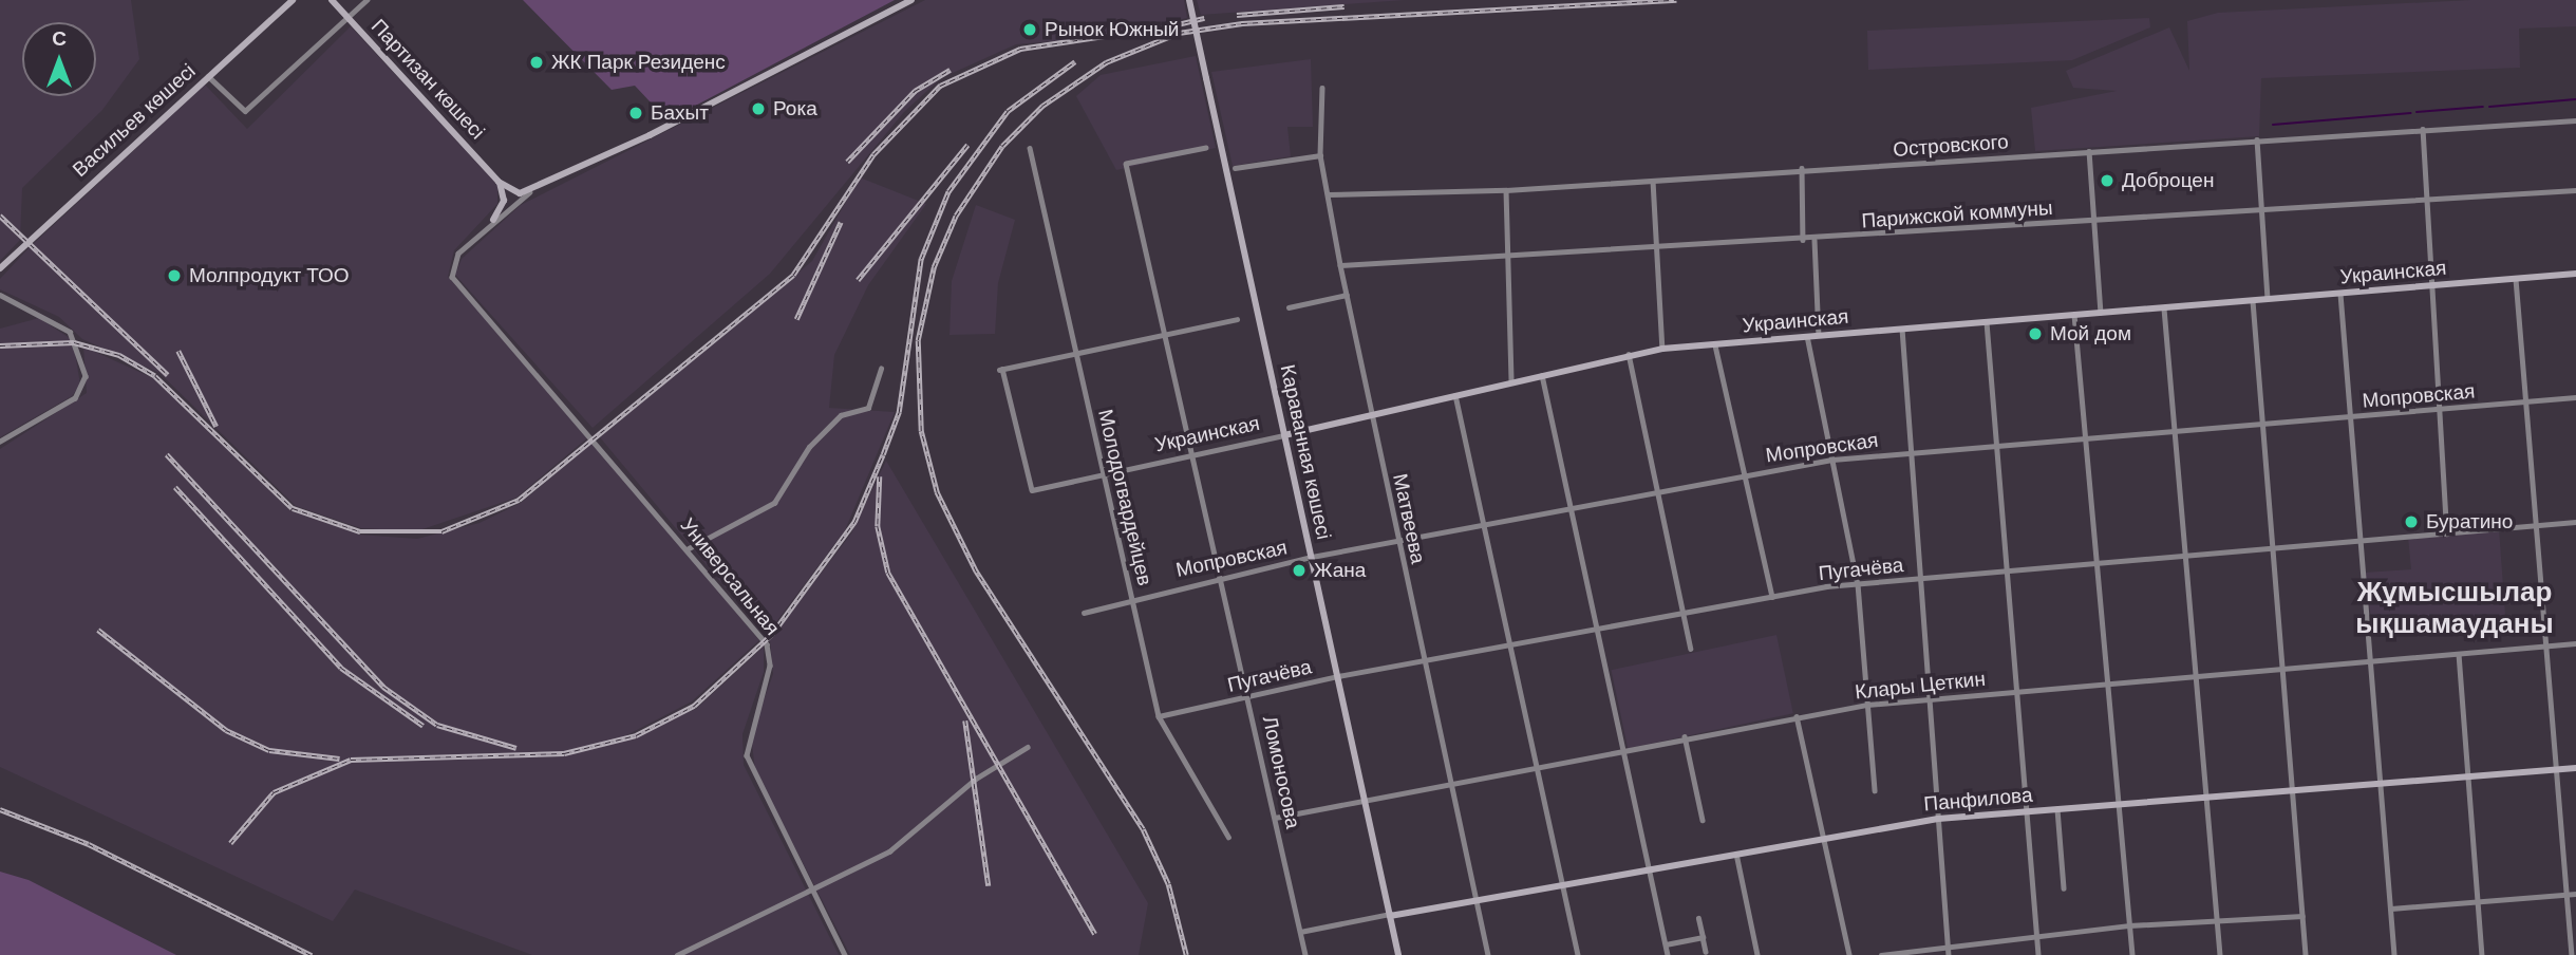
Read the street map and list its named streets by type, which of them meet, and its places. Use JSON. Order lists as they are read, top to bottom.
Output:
{
  "streets": {
    "street": [
      "Партизан көшесі",
      "Васильев көшесі",
      "Островского",
      "Парижской коммуны",
      "Украинская",
      "Мопровская",
      "Караванная көшесі",
      "Молодогвардейцев",
      "Матвеева",
      "Пугачёва",
      "Универсальная",
      "Клары Цеткин",
      "Ломоносова",
      "Панфилова"
    ]
  },
  "crossings": [
    ["Островского", "Матвеева"],
    ["Парижской коммуны", "Матвеева"],
    ["Украинская", "Караванная көшесі"],
    ["Украинская", "Молодогвардейцев"],
    ["Украинская", "Матвеева"],
    ["Украинская", "Ломоносова"],
    ["Мопровская", "Караванная көшесі"],
    ["Мопровская", "Молодогвардейцев"],
    ["Мопровская", "Матвеева"],
    ["Мопровская", "Ломоносова"],
    ["Караванная көшесі", "Пугачёва"],
    ["Караванная көшесі", "Клары Цеткин"],
    ["Караванная көшесі", "Панфилова"],
    ["Молодогвардейцев", "Пугачёва"],
    ["Матвеева", "Пугачёва"],
    ["Матвеева", "Клары Цеткин"],
    ["Матвеева", "Панфилова"],
    ["Пугачёва", "Ломоносова"],
    ["Клары Цеткин", "Ломоносова"],
    ["Ломоносова", "Панфилова"]
  ],
  "districts": ["Жұмысшылар ықшамауданы"],
  "places": [
    "Рынок Южный",
    "ЖК Парк Резиденс",
    "Рока",
    "Бахыт",
    "Доброцен",
    "Молпродукт ТОО",
    "Мой дом",
    "Буратино",
    "Жана"
  ],
  "north": "top"
}
